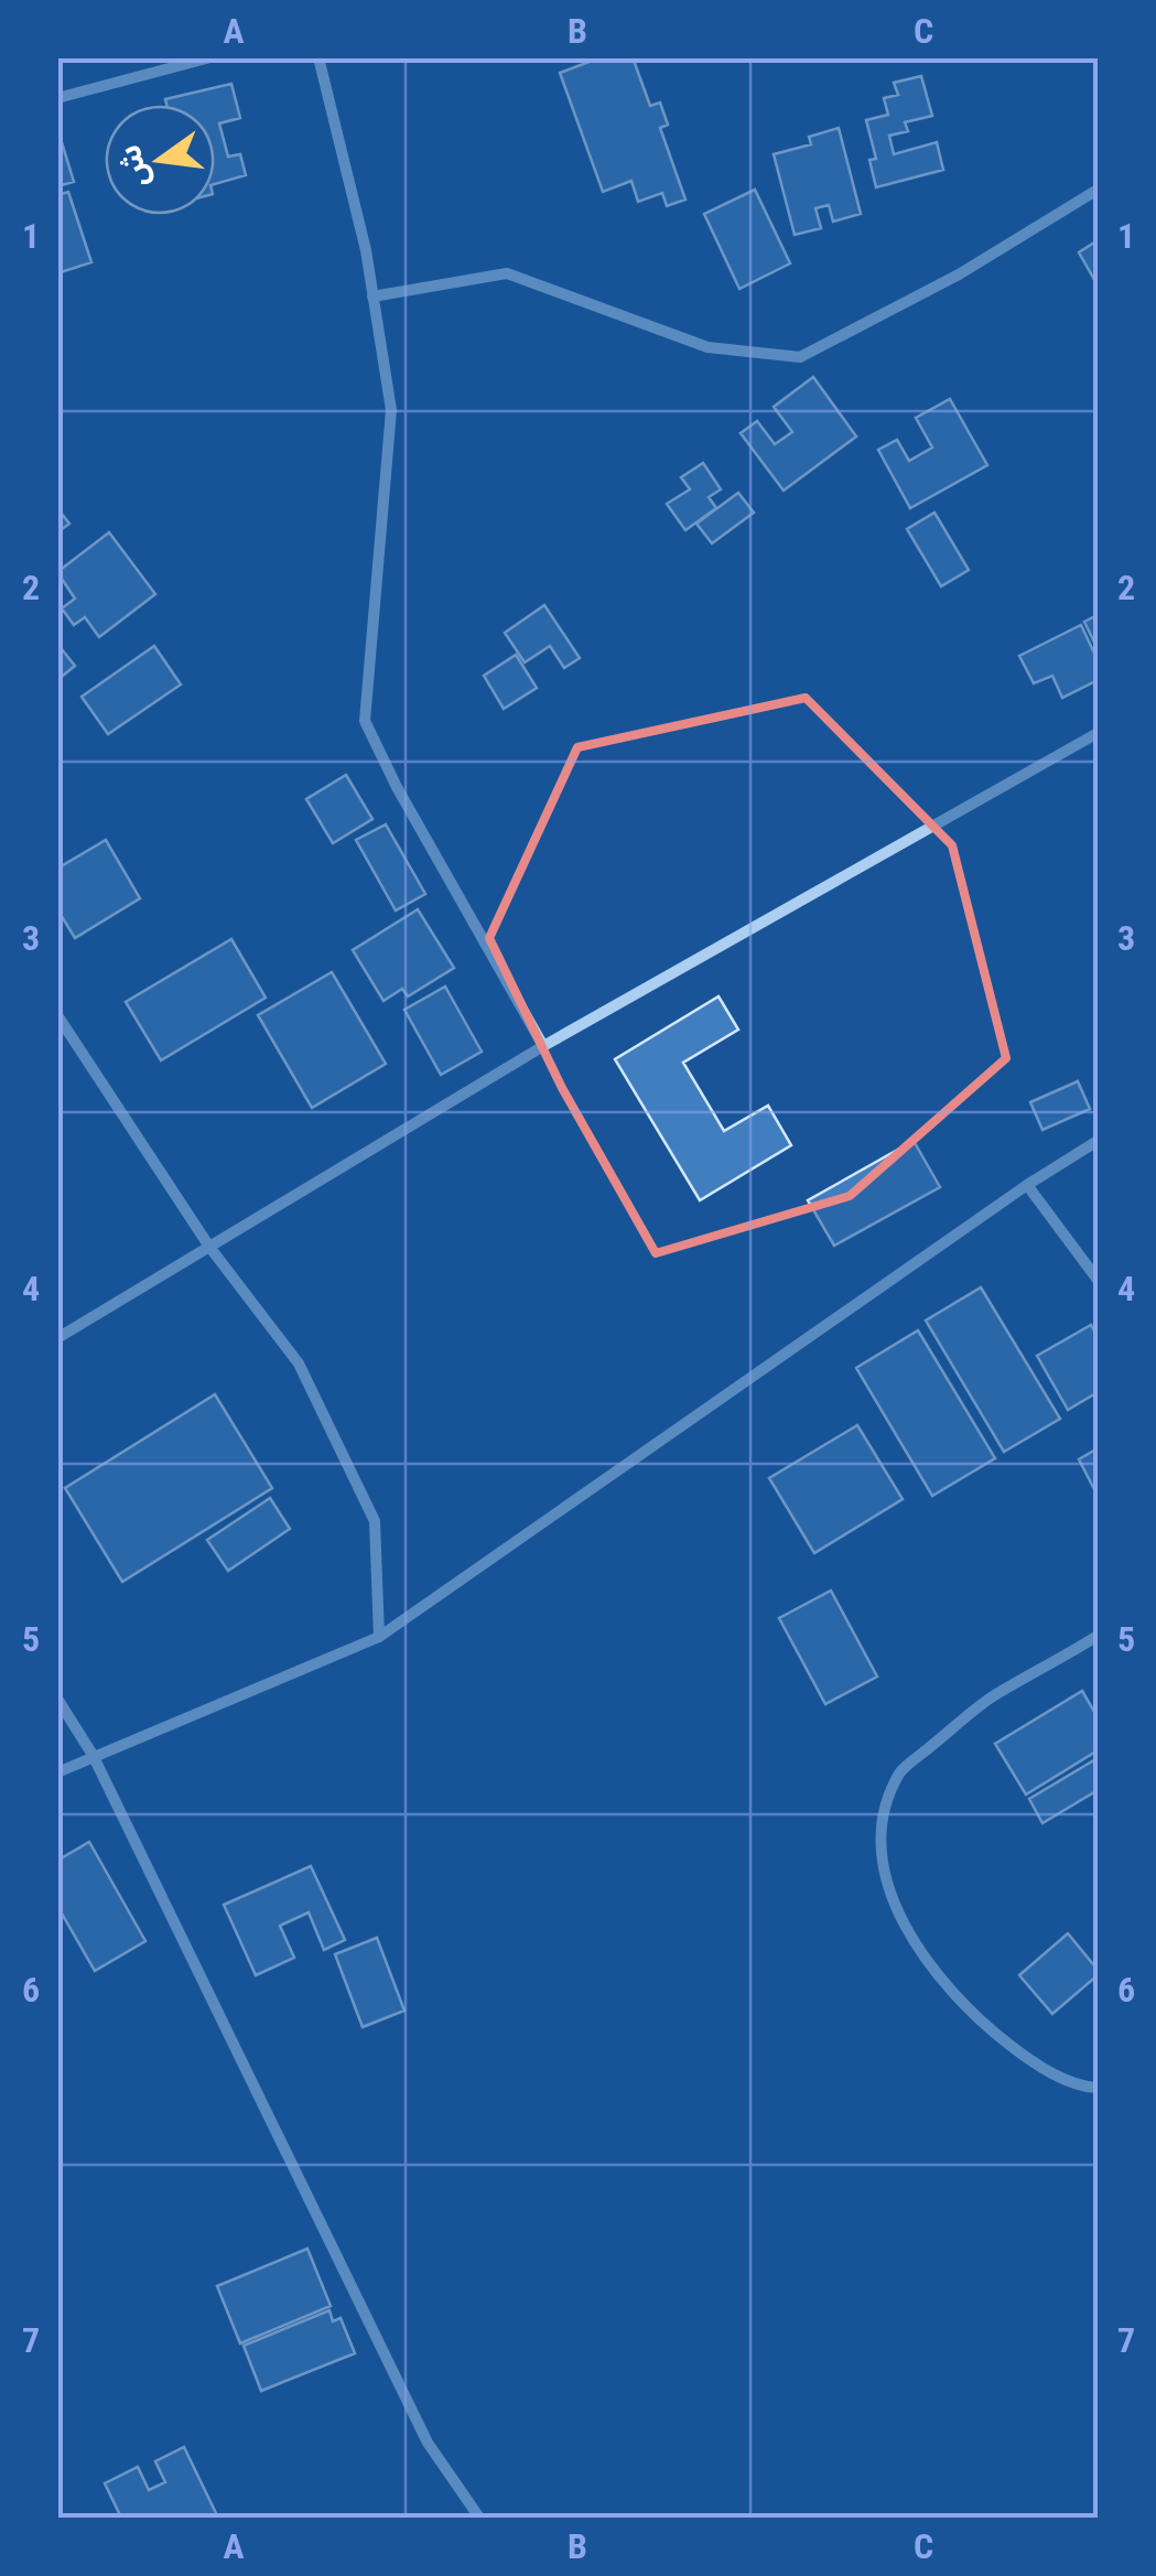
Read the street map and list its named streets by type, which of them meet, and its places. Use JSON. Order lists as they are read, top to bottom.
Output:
{
  "north": "left",
  "grid": {
    "columns": ["A", "B", "C"],
    "rows": [
      "1",
      "2",
      "3",
      "4",
      "5",
      "6",
      "7"
    ]
  }
}
